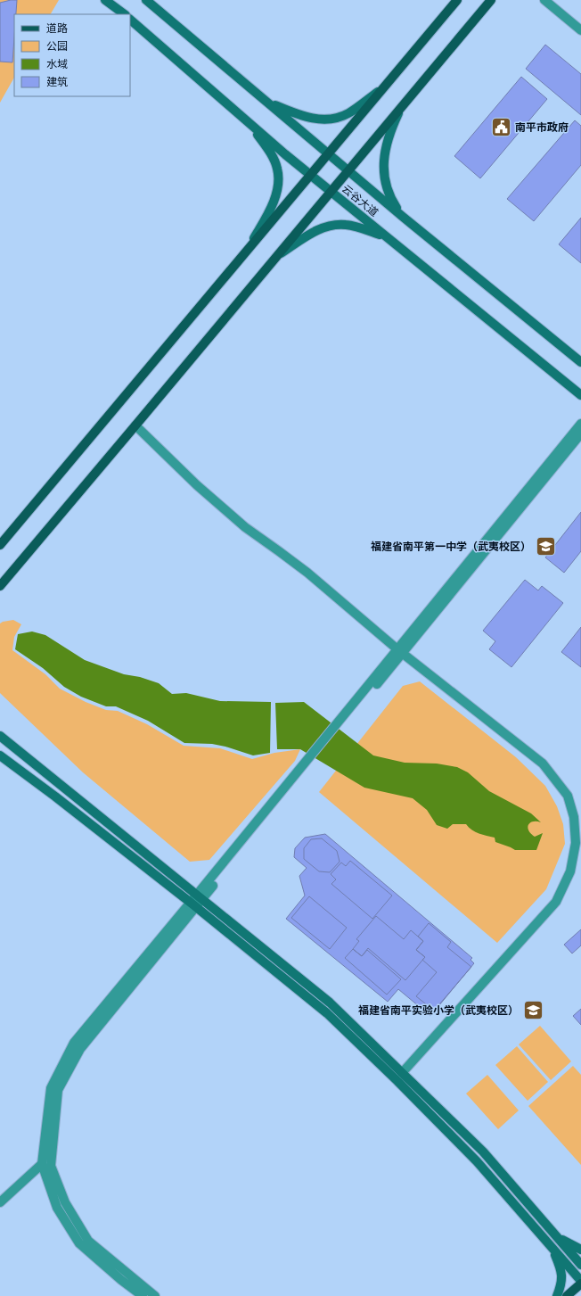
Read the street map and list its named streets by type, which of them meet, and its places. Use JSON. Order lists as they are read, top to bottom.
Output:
{
  "streets": {
    "main road": ["云谷大道"]
  },
  "places": {
    "public building": ["南平市政府"],
    "school or university": ["福建省南平第一中学（武夷校区）", "福建省南平实验小学（武夷校区）"]
  },
  "legend": [
    "道路",
    "公园",
    "水域",
    "建筑"
  ]
}
